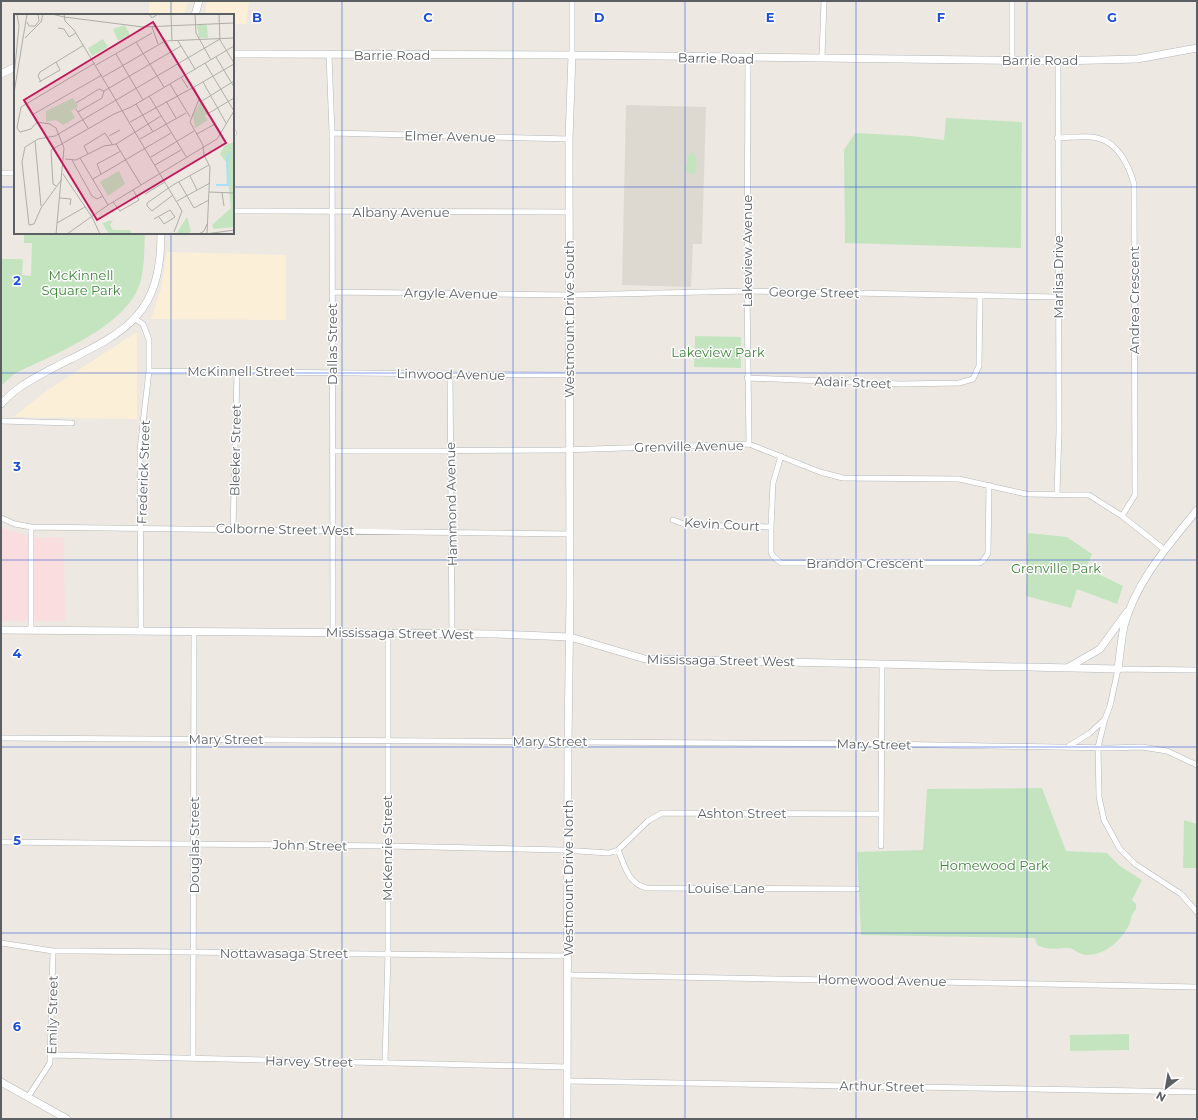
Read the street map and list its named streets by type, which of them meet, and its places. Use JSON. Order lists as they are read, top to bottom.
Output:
{
  "streets": {
    "street": [
      "Barrie Road",
      "Elmer Avenue",
      "Albany Avenue",
      "Lakeview Avenue",
      "Marlisa Drive",
      "George Street",
      "Argyle Avenue",
      "Andrea Crescent",
      "Westmount Drive South",
      "Dallas Street",
      "McKinnell Street",
      "Linwood Avenue",
      "Adair Street",
      "Grenville Avenue",
      "Bleeker Street",
      "Frederick Street",
      "Hammond Avenue",
      "Kevin Court",
      "Colborne Street West",
      "Brandon Crescent",
      "Mississaga Street West",
      "Mary Street",
      "Ashton Street",
      "Douglas Street",
      "John Street",
      "McKenzie Street",
      "Westmount Drive North",
      "Louise Lane",
      "Nottawasaga Street",
      "Homewood Avenue",
      "Emily Street",
      "Harvey Street",
      "Arthur Street"
    ]
  },
  "crossings": [
    ["Barrie Road", "Lakeview Avenue"],
    ["Barrie Road", "Marlisa Drive"],
    ["Barrie Road", "Westmount Drive South"],
    ["Barrie Road", "Dallas Street"],
    ["Elmer Avenue", "Westmount Drive South"],
    ["Elmer Avenue", "Dallas Street"],
    ["Albany Avenue", "Westmount Drive South"],
    ["Albany Avenue", "Dallas Street"],
    ["Lakeview Avenue", "George Street"],
    ["Lakeview Avenue", "Adair Street"],
    ["Lakeview Avenue", "Grenville Avenue"],
    ["Marlisa Drive", "George Street"],
    ["Marlisa Drive", "Andrea Crescent"],
    ["Marlisa Drive", "Grenville Avenue"],
    ["George Street", "Argyle Avenue"],
    ["George Street", "Westmount Drive South"],
    ["George Street", "Adair Street"],
    ["Argyle Avenue", "Westmount Drive South"],
    ["Argyle Avenue", "Dallas Street"],
    ["Andrea Crescent", "Grenville Avenue"],
    ["Westmount Drive South", "Linwood Avenue"],
    ["Westmount Drive South", "Grenville Avenue"],
    ["Westmount Drive South", "Colborne Street West"],
    ["Westmount Drive South", "Mississaga Street West"],
    ["Westmount Drive South", "Westmount Drive North"],
    ["Dallas Street", "McKinnell Street"],
    ["Dallas Street", "Linwood Avenue"],
    ["Dallas Street", "Grenville Avenue"],
    ["Dallas Street", "Colborne Street West"],
    ["Dallas Street", "Mississaga Street West"],
    ["McKinnell Street", "Linwood Avenue"],
    ["McKinnell Street", "Bleeker Street"],
    ["McKinnell Street", "Frederick Street"],
    ["Linwood Avenue", "Hammond Avenue"],
    ["Grenville Avenue", "Hammond Avenue"],
    ["Grenville Avenue", "Brandon Crescent"],
    ["Bleeker Street", "Colborne Street West"],
    ["Frederick Street", "Colborne Street West"],
    ["Frederick Street", "Mississaga Street West"],
    ["Hammond Avenue", "Colborne Street West"],
    ["Hammond Avenue", "Mississaga Street West"],
    ["Kevin Court", "Brandon Crescent"],
    ["Mississaga Street West", "Douglas Street"],
    ["Mississaga Street West", "McKenzie Street"],
    ["Mississaga Street West", "Westmount Drive North"],
    ["Mary Street", "Douglas Street"],
    ["Mary Street", "McKenzie Street"],
    ["Mary Street", "Westmount Drive North"],
    ["Ashton Street", "John Street"],
    ["Ashton Street", "Louise Lane"],
    ["Douglas Street", "John Street"],
    ["Douglas Street", "Nottawasaga Street"],
    ["Douglas Street", "Harvey Street"],
    ["John Street", "McKenzie Street"],
    ["John Street", "Westmount Drive North"],
    ["John Street", "Louise Lane"],
    ["McKenzie Street", "Nottawasaga Street"],
    ["McKenzie Street", "Harvey Street"],
    ["Westmount Drive North", "Nottawasaga Street"],
    ["Westmount Drive North", "Homewood Avenue"],
    ["Westmount Drive North", "Harvey Street"],
    ["Westmount Drive North", "Arthur Street"],
    ["Nottawasaga Street", "Emily Street"],
    ["Emily Street", "Harvey Street"]
  ],
  "parks": [
    "McKinnell Square Park",
    "Lakeview Park",
    "Grenville Park",
    "Homewood Park"
  ],
  "north": "bottom left",
  "grid": {
    "columns": [
      "B",
      "C",
      "D",
      "E",
      "F",
      "G"
    ],
    "rows": [
      "2",
      "3",
      "4",
      "5",
      "6"
    ]
  }
}
